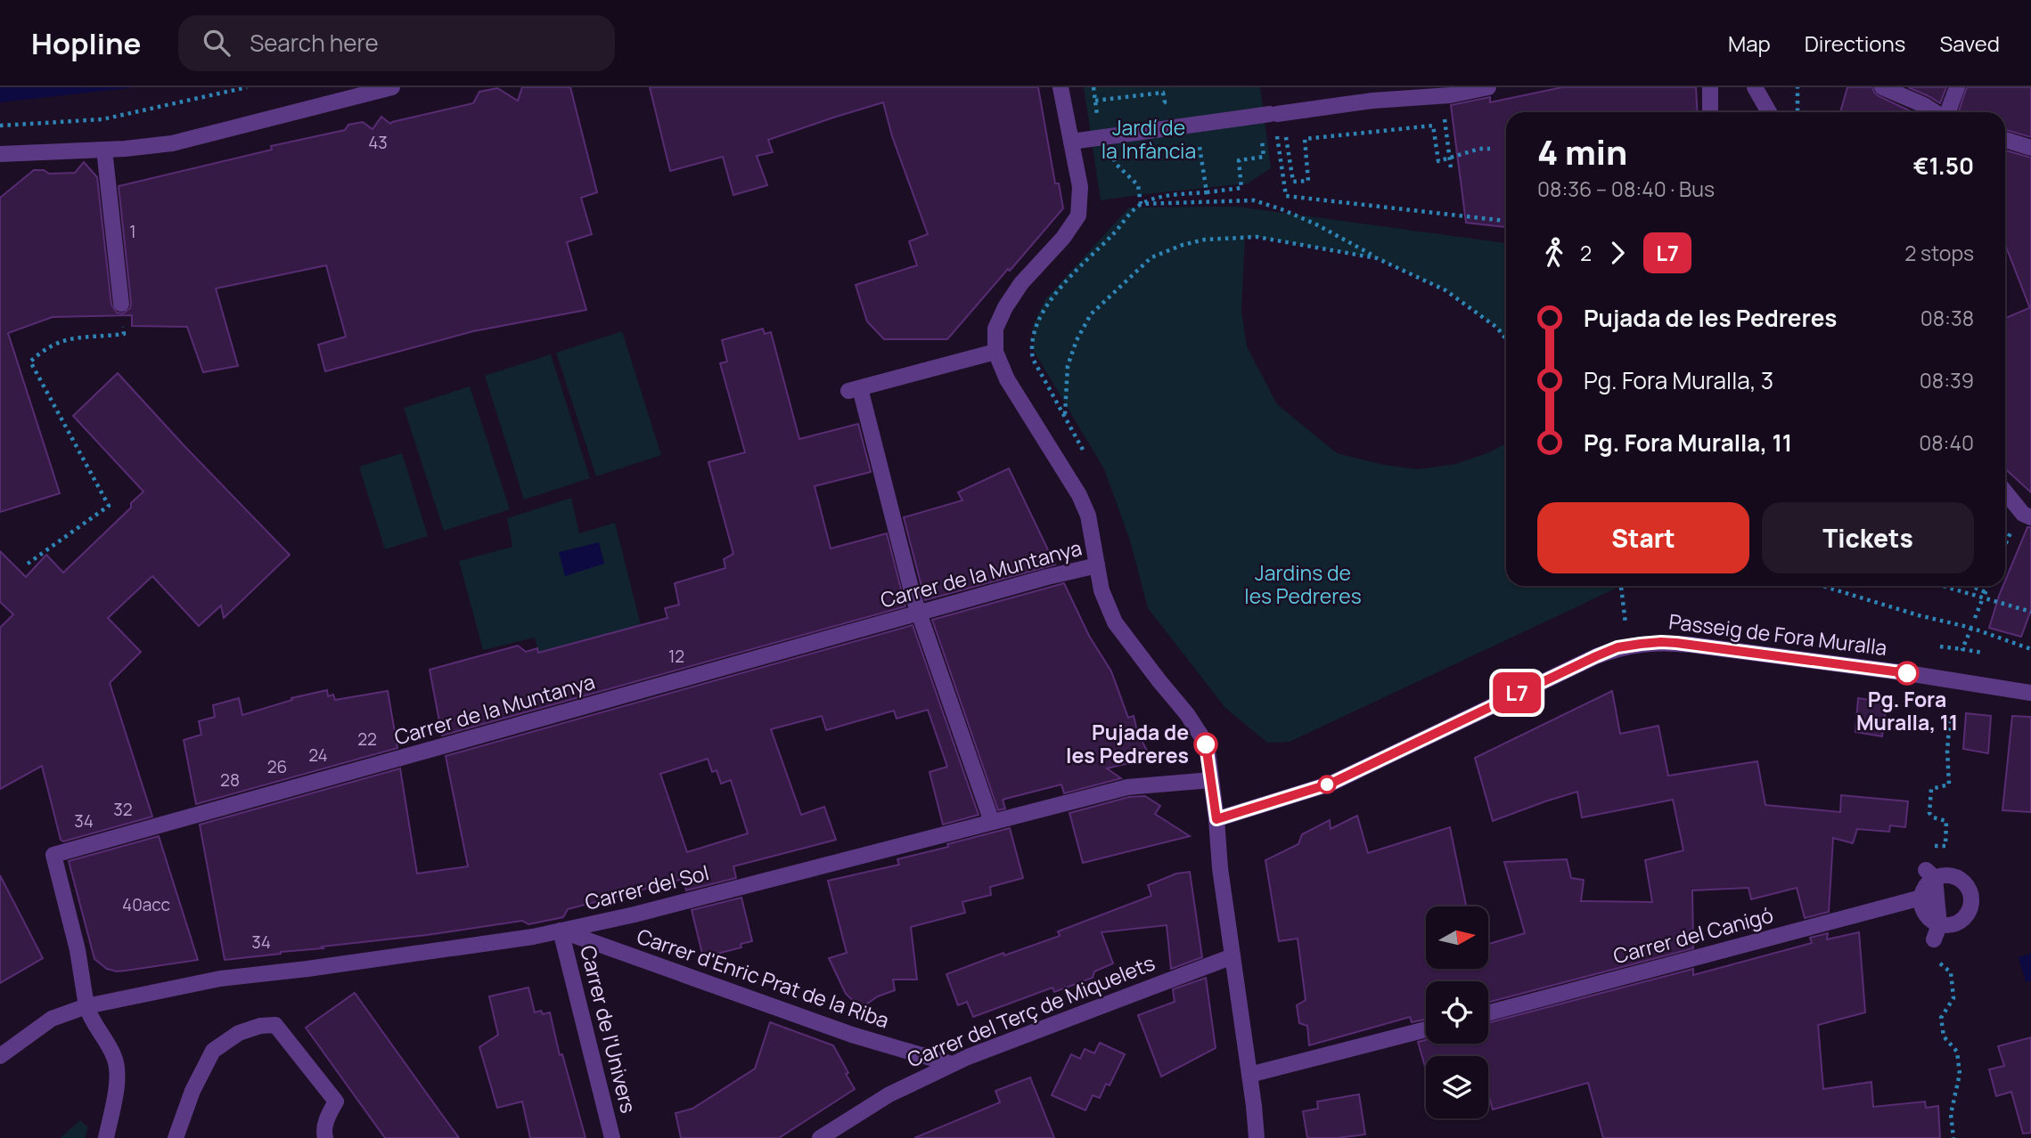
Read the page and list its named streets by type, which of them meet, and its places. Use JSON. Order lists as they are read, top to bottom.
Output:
{
  "streets": {
    "street": [
      "Carrer de la Muntanya",
      "Passeig de Fora Muralla",
      "Carrer del Sol",
      "Carrer del Canigó",
      "Carrer d'Enric Prat de la Riba",
      "Carrer del Terç de Miquelets",
      "Carrer de l'Univers"
    ]
  },
  "crossings": [
    ["Carrer de la Muntanya", "Carrer del Sol"],
    ["Carrer del Sol", "Carrer d'Enric Prat de la Riba"],
    ["Carrer del Sol", "Carrer de l'Univers"],
    ["Carrer d'Enric Prat de la Riba", "Carrer del Terç de Miquelets"],
    ["Carrer d'Enric Prat de la Riba", "Carrer de l'Univers"]
  ],
  "parks": ["Jardí de la Infància", "Jardins de les Pedreres"],
  "places": ["Pg. Fora Muralla, 11", "Pujada de les Pedreres"],
  "lines": ["bus line L7"],
  "house_numbers": [
    "43",
    "1",
    "12",
    "22",
    "24",
    "26",
    "28",
    "32",
    "34",
    "40acc",
    "34"
  ],
  "north": "right",
  "page": {
    "header": "Hopline",
    "search": "Search here",
    "nav": ["Map", "Directions", "Saved"],
    "on_map": "L7",
    "heading": ["4 min", "08:36 – 08:40 · Bus", "€1.50"],
    "legs": ["2", "L7", "2 stops"],
    "list": [
      {
        "name": "Pujada de les Pedreres",
        "value": "08:38"
      },
      {
        "name": "Pg. Fora Muralla, 3",
        "value": "08:39"
      },
      {
        "name": "Pg. Fora Muralla, 11",
        "value": "08:40"
      }
    ],
    "buttons": ["Start", "Tickets"]
  }
}
